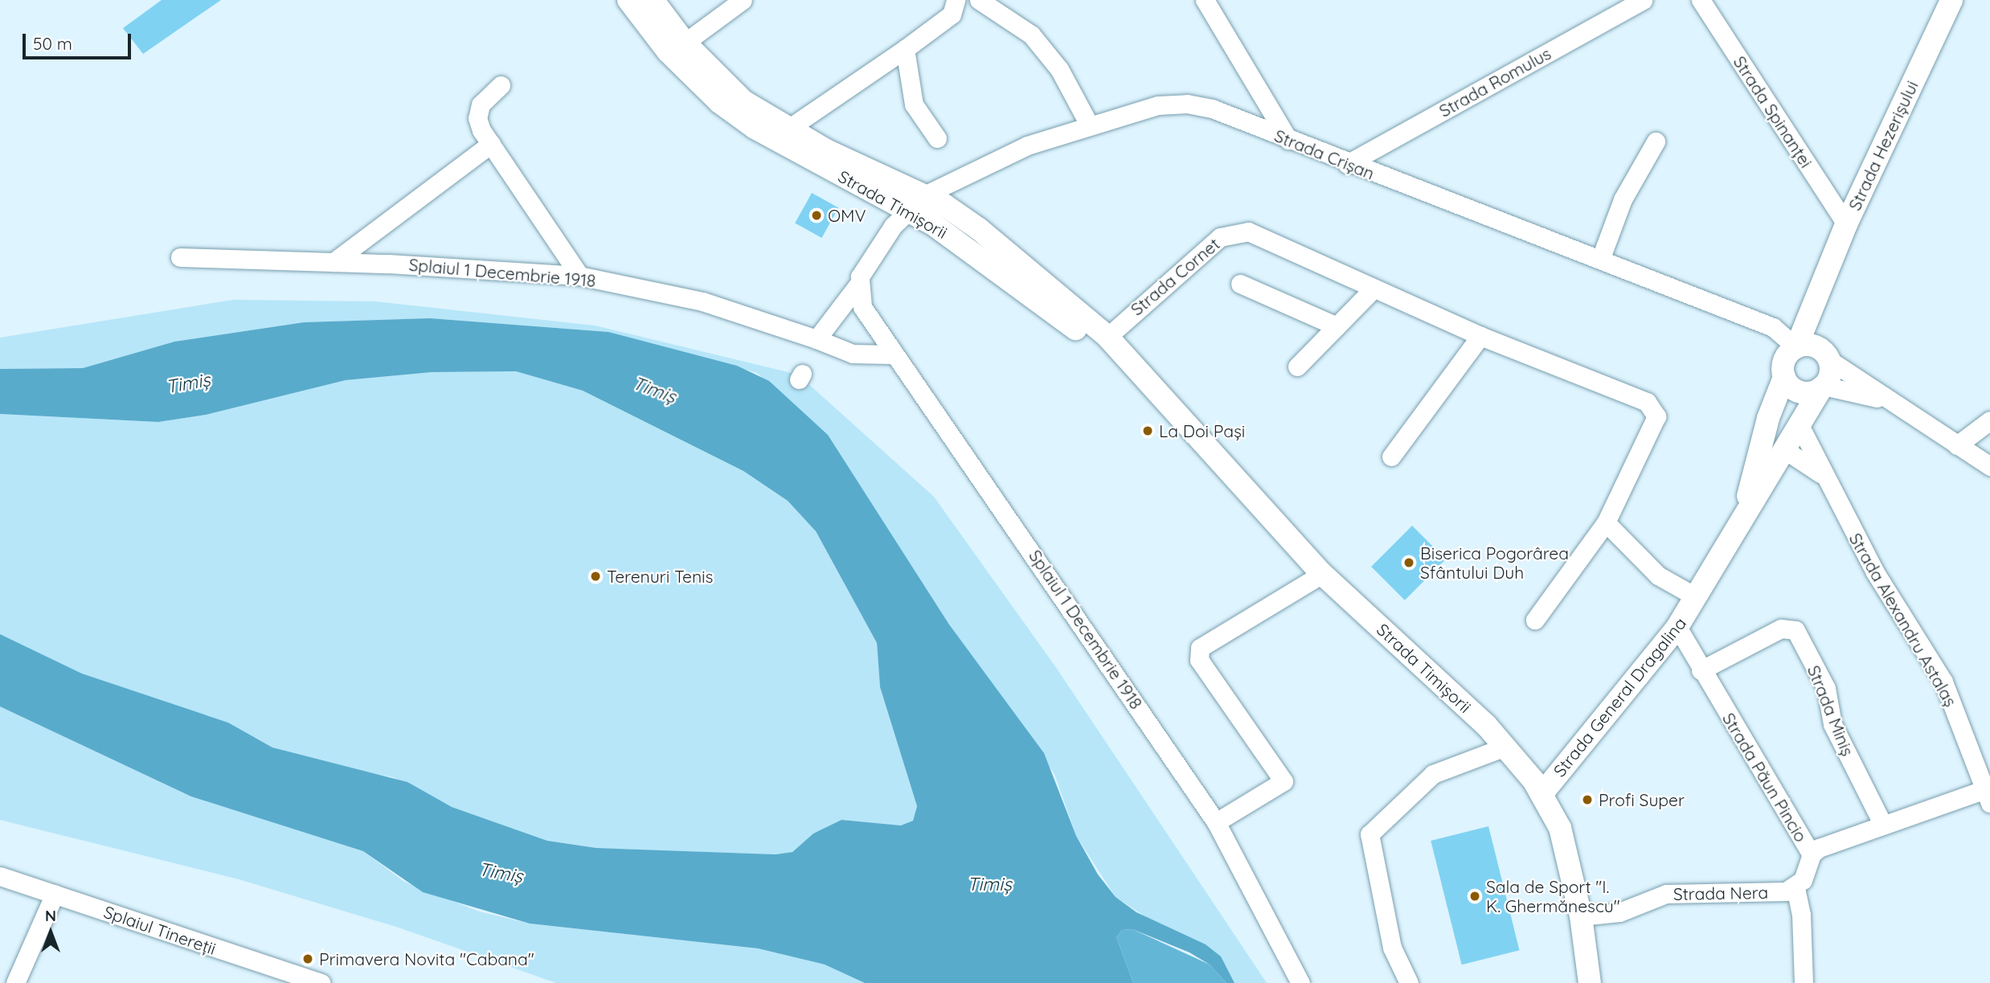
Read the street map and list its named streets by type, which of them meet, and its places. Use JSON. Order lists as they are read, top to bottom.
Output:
{
  "streets": {
    "main road": ["Strada Hezerișului", "Strada Timișorii", "Strada General Dragalina"],
    "street": [
      "Strada Romulus",
      "Strada Spinanței",
      "Strada Crișan",
      "Splaiul 1 Decembrie 1918",
      "Strada Cornet",
      "Strada Alexandru Astalaș",
      "Strada Miniș",
      "Strada Păun Pincio",
      "Strada Nera",
      "Splaiul Tinereții"
    ]
  },
  "crossings": [
    ["Strada Romulus", "Strada Crișan"],
    ["Strada Spinanței", "Strada Hezerișului"],
    ["Strada Hezerișului", "Strada Crișan"],
    ["Strada Hezerișului", "Strada General Dragalina"],
    ["Strada Crișan", "Strada Timișorii"],
    ["Strada Crișan", "Strada General Dragalina"],
    ["Strada Timișorii", "Strada Cornet"],
    ["Strada Timișorii", "Strada General Dragalina"],
    ["Strada Timișorii", "Strada Nera"],
    ["Strada Alexandru Astalaș", "Strada General Dragalina"],
    ["Strada Alexandru Astalaș", "Strada Păun Pincio"],
    ["Strada General Dragalina", "Strada Păun Pincio"],
    ["Strada Miniș", "Strada Păun Pincio"]
  ],
  "water": ["Timiș"],
  "places": [
    "OMV",
    "La Doi Pași",
    "Biserica Pogorârea Sfântului Duh",
    "Terenuri Tenis",
    "Profi Super",
    "Sala de Sport \"I. K. Ghermănescu\"",
    "Primavera Novita \"Cabana\""
  ],
  "scale_bar": "50 m",
  "north": "top"
}
